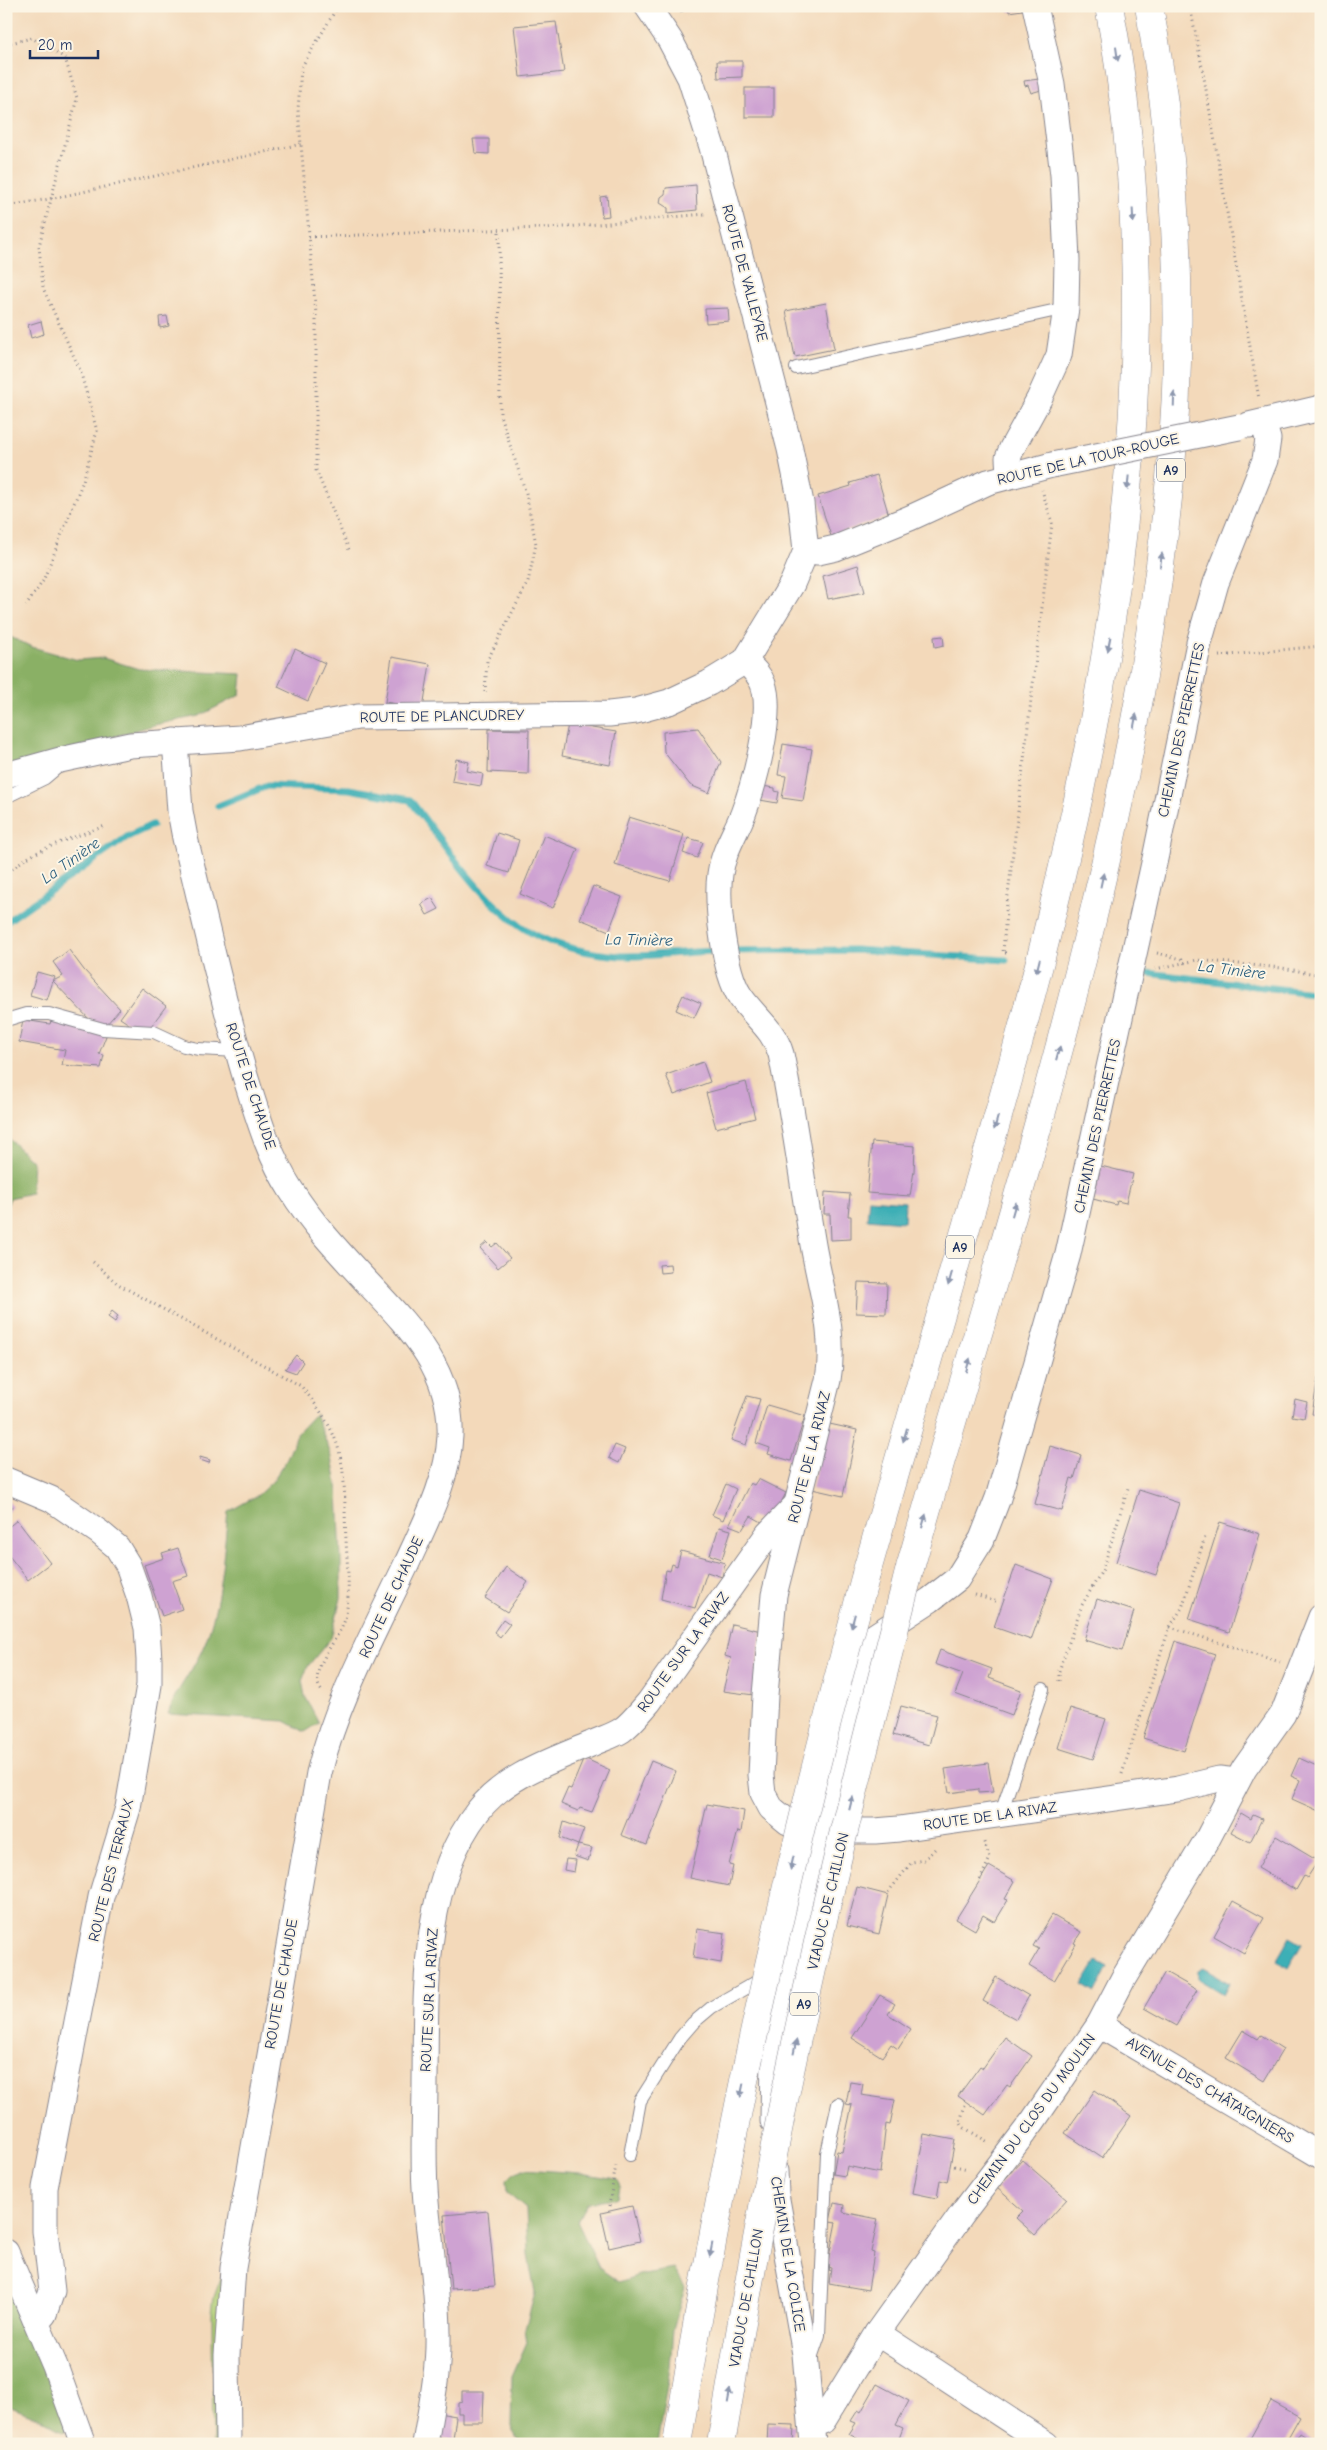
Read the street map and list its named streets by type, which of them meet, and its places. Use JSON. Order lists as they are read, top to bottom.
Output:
{
  "streets": {
    "highway": ["A9", "VIADUC DE CHILLON"],
    "street": [
      "ROUTE DE VALLEYRE",
      "ROUTE DE LA TOUR-ROUGE",
      "ROUTE DE PLANCUDREY",
      "CHEMIN DES PIERRETTES",
      "ROUTE DE CHAUDE",
      "ROUTE DE LA RIVAZ",
      "ROUTE SUR LA RIVAZ",
      "ROUTE DES TERRAUX",
      "AVENUE DES CHÂTAIGNIERS",
      "CHEMIN DU CLOS DU MOULIN",
      "CHEMIN DE LA COLICE"
    ]
  },
  "crossings": [
    ["ROUTE DE VALLEYRE", "ROUTE DE LA TOUR-ROUGE"],
    ["ROUTE DE VALLEYRE", "ROUTE DE PLANCUDREY"],
    ["ROUTE DE LA TOUR-ROUGE", "ROUTE DE PLANCUDREY"],
    ["ROUTE DE LA TOUR-ROUGE", "CHEMIN DES PIERRETTES"],
    ["ROUTE DE PLANCUDREY", "ROUTE DE CHAUDE"],
    ["ROUTE DE PLANCUDREY", "ROUTE DE LA RIVAZ"],
    ["CHEMIN DES PIERRETTES", "ROUTE DE LA RIVAZ"],
    ["CHEMIN DES PIERRETTES", "CHEMIN DE LA COLICE"],
    ["ROUTE DE LA RIVAZ", "ROUTE SUR LA RIVAZ"],
    ["ROUTE DE LA RIVAZ", "CHEMIN DU CLOS DU MOULIN"],
    ["ROUTE DE LA RIVAZ", "CHEMIN DE LA COLICE"],
    ["AVENUE DES CHÂTAIGNIERS", "CHEMIN DU CLOS DU MOULIN"],
    ["CHEMIN DU CLOS DU MOULIN", "CHEMIN DE LA COLICE"]
  ],
  "water": ["La Tinière"],
  "scale_bar": "20 m"
}
